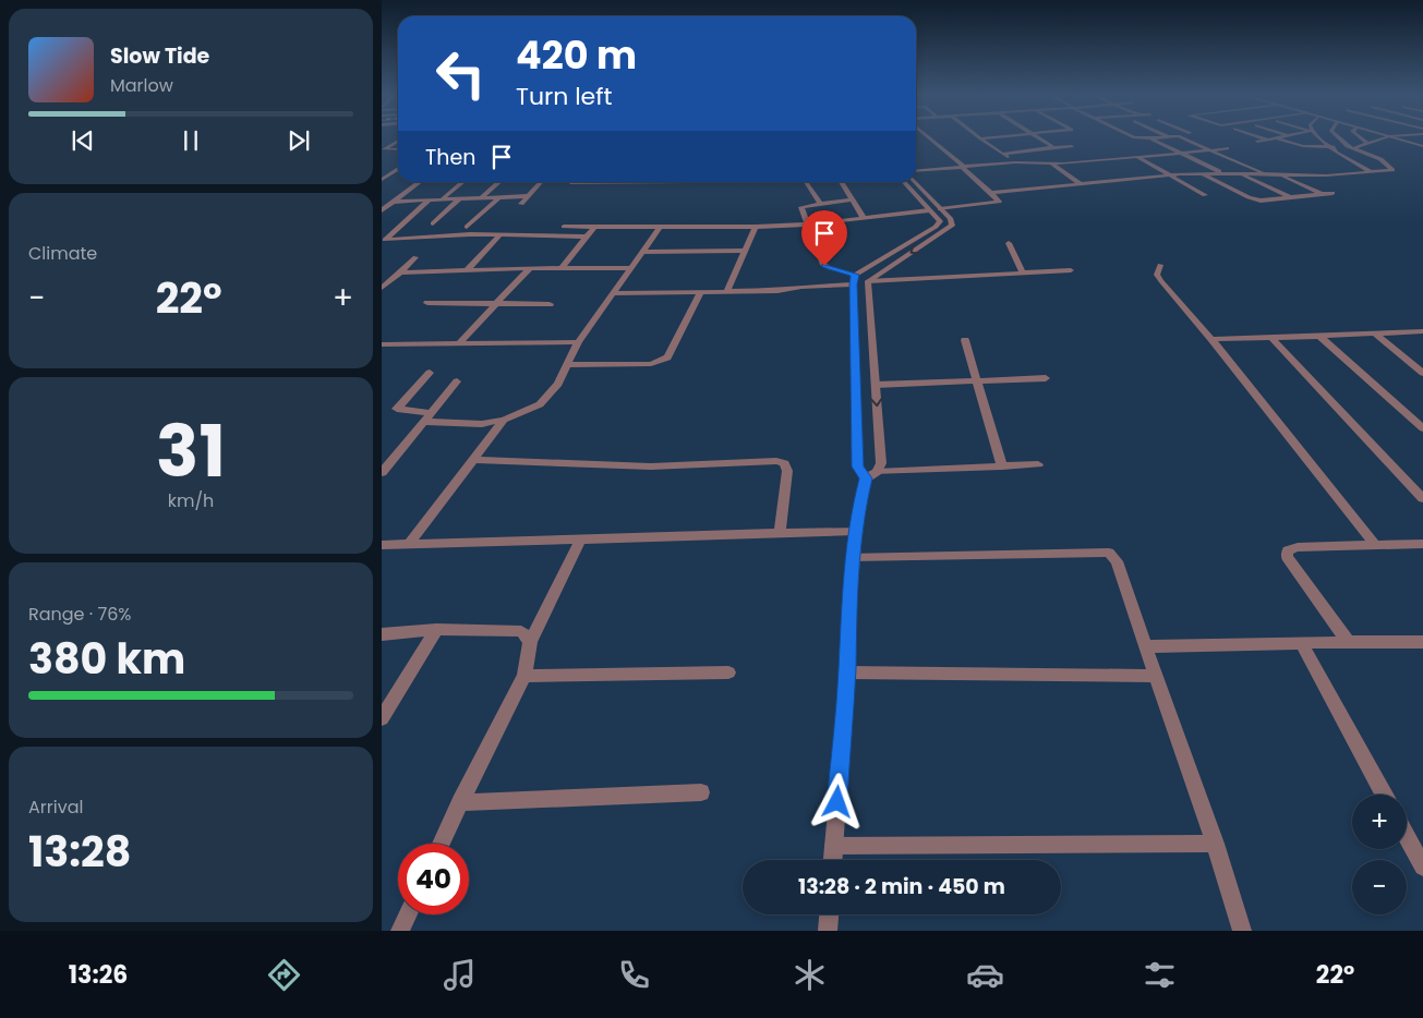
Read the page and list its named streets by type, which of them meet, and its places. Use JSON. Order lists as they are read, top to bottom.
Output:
{
  "page": {
    "turn": ["420 m", "Turn left"],
    "song": ["Slow Tide", "Marlow"],
    "then": "Then",
    "tile": [
      "Climate",
      ["31", "km/h"],
      ["Range · 76%", "380 km"],
      ["Arrival", "13:28"]
    ],
    "heat": ["−", "22°", "+"],
    "map_buttons": ["+", "−"],
    "limit": "40",
    "trip": "13:28 · 2 min · 450 m",
    "tabs": ["13:26", "22°"]
  }
}
